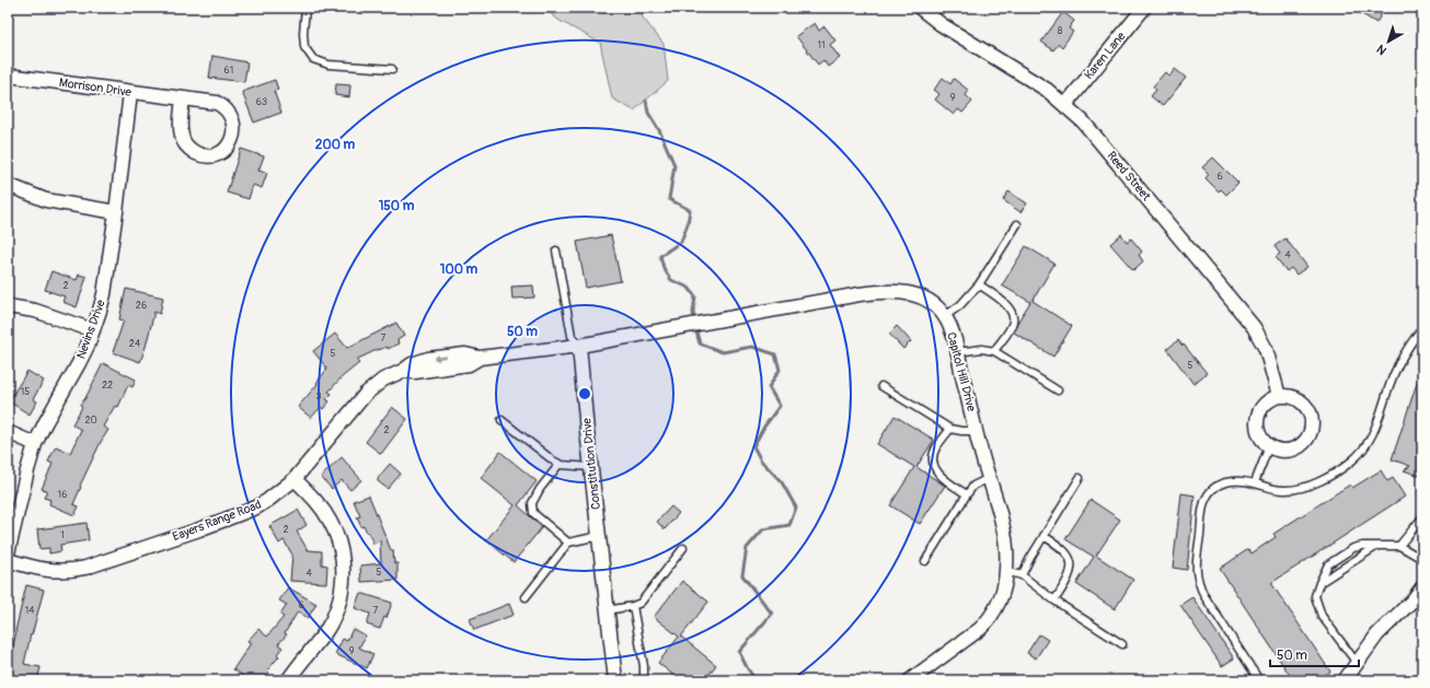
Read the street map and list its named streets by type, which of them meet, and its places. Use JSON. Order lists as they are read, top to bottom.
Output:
{
  "streets": {
    "street": [
      "Karen Lane",
      "Morrison Drive",
      "Reed Street",
      "Nevins Drive",
      "Capitol Hill Drive",
      "Constitution Drive",
      "Eayers Range Road"
    ]
  },
  "crossings": [
    ["Karen Lane", "Reed Street"],
    ["Morrison Drive", "Nevins Drive"],
    ["Capitol Hill Drive", "Constitution Drive"],
    ["Capitol Hill Drive", "Eayers Range Road"],
    ["Constitution Drive", "Eayers Range Road"]
  ],
  "house_numbers": [
    "8",
    "11",
    "61",
    "9",
    "63",
    "6",
    "4",
    "2",
    "26",
    "7",
    "24",
    "5",
    "5",
    "22",
    "15",
    "3",
    "20",
    "2",
    "16",
    "2",
    "1",
    "5",
    "4",
    "6",
    "14",
    "7",
    "9"
  ],
  "scale_bar": "50 m",
  "north": "bottom left",
  "rings": [
    "200 m",
    "150 m",
    "100 m",
    "50 m"
  ]
}
